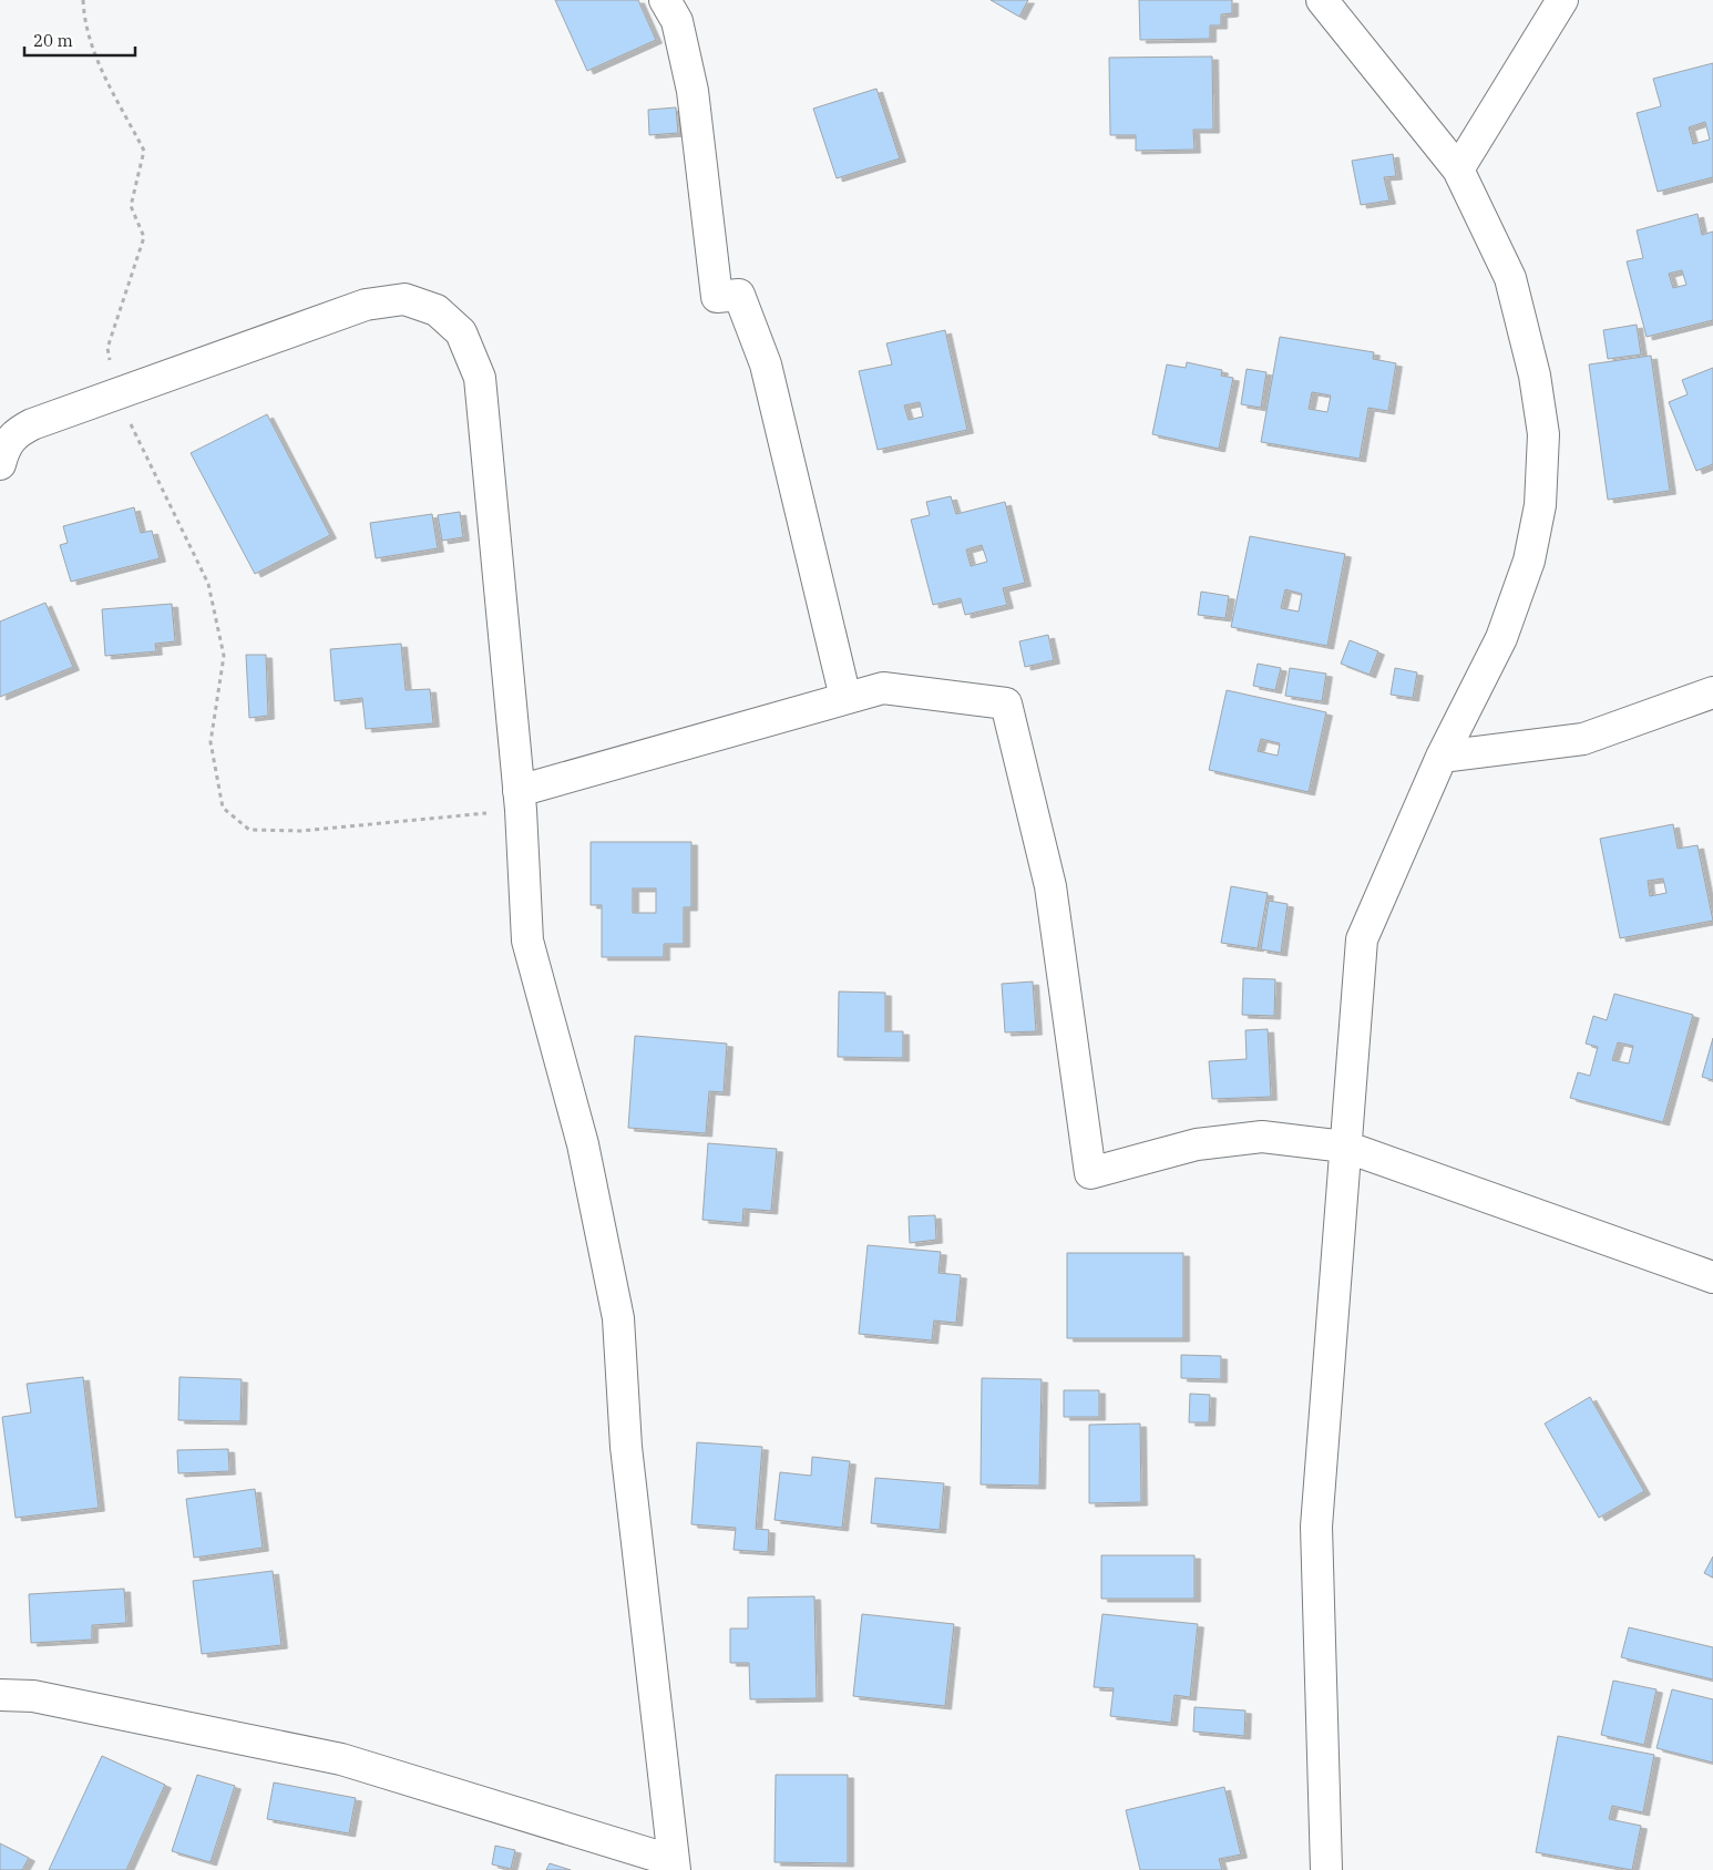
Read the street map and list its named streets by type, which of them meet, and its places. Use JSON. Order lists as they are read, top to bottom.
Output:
{
  "scale_bar": "20 m"
}
